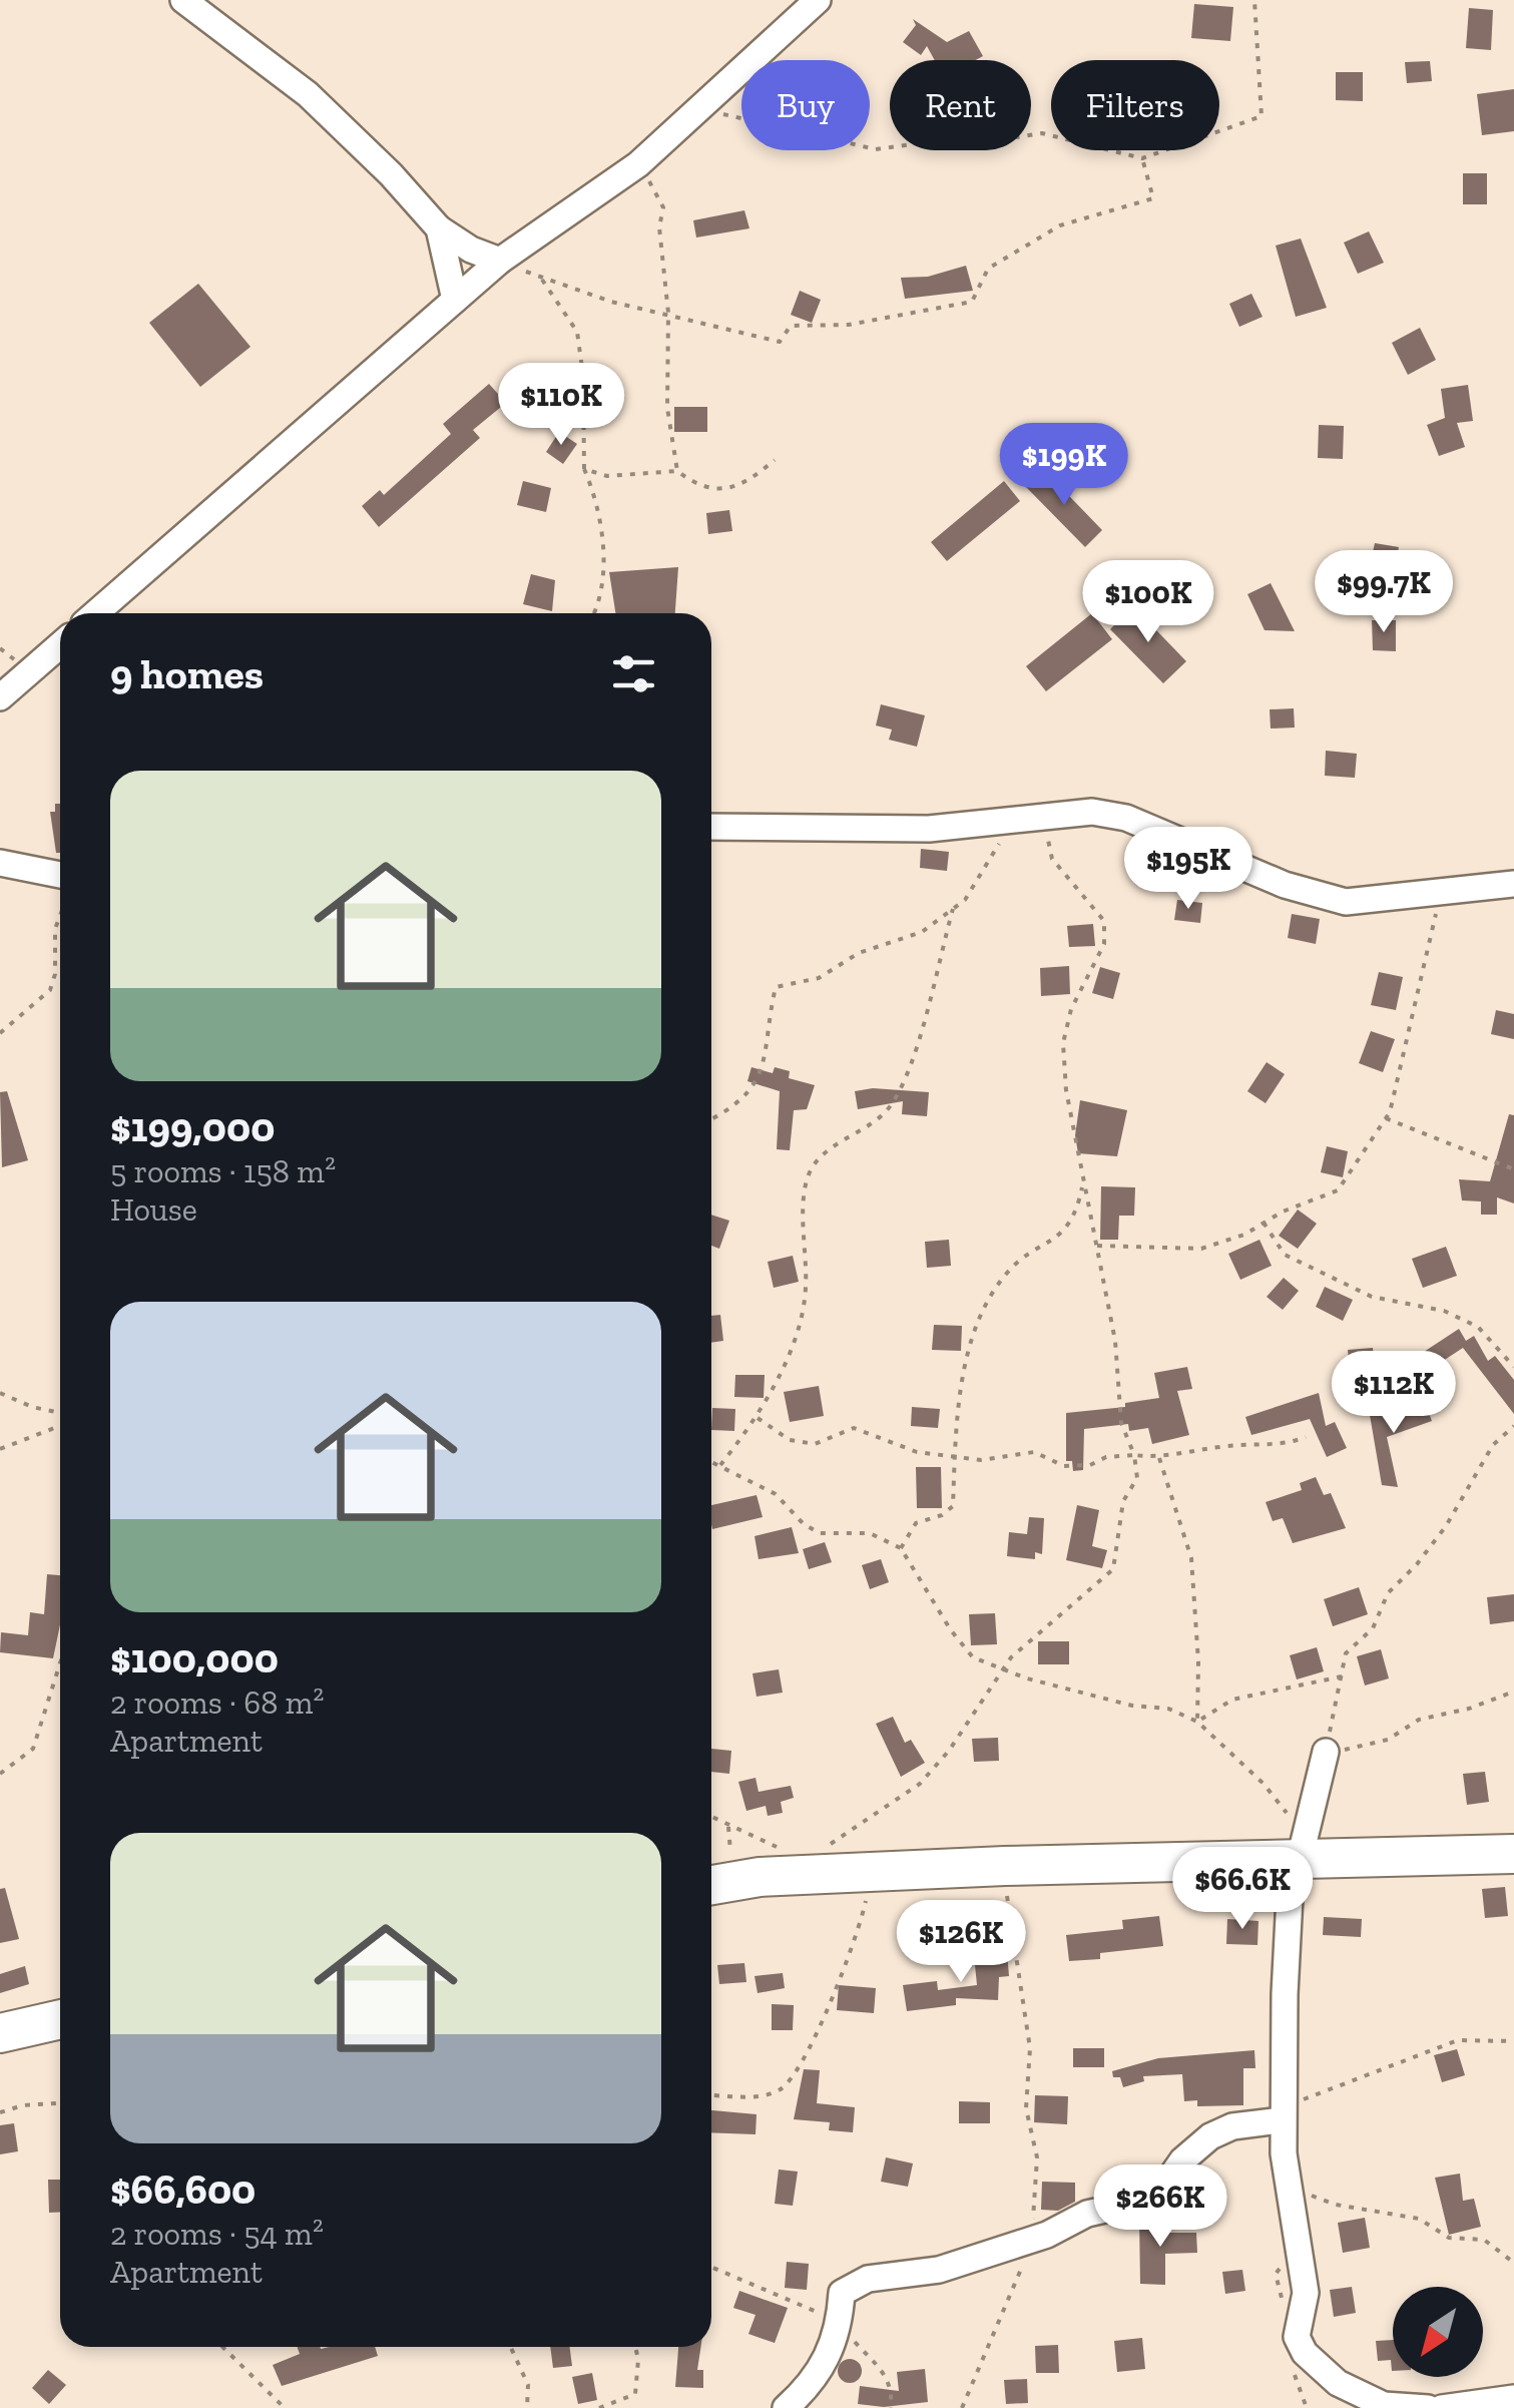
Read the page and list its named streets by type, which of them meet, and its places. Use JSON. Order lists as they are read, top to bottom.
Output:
{
  "north": "bottom left",
  "page": {
    "chip": ["Buy", "Rent", "Filters"],
    "price": [
      "$110K",
      "$199K",
      "$99.7K",
      "$100K",
      "$195K",
      "$112K",
      "$66.6K",
      "$126K",
      "$266K"
    ],
    "heading": "9 homes",
    "list": [
      {
        "name": "$199,000",
        "note": "5 rooms · 158 m² · House"
      },
      {
        "name": "$100,000",
        "note": "2 rooms · 68 m² · Apartment"
      },
      {
        "name": "$66,600",
        "note": "2 rooms · 54 m² · Apartment"
      }
    ]
  }
}
